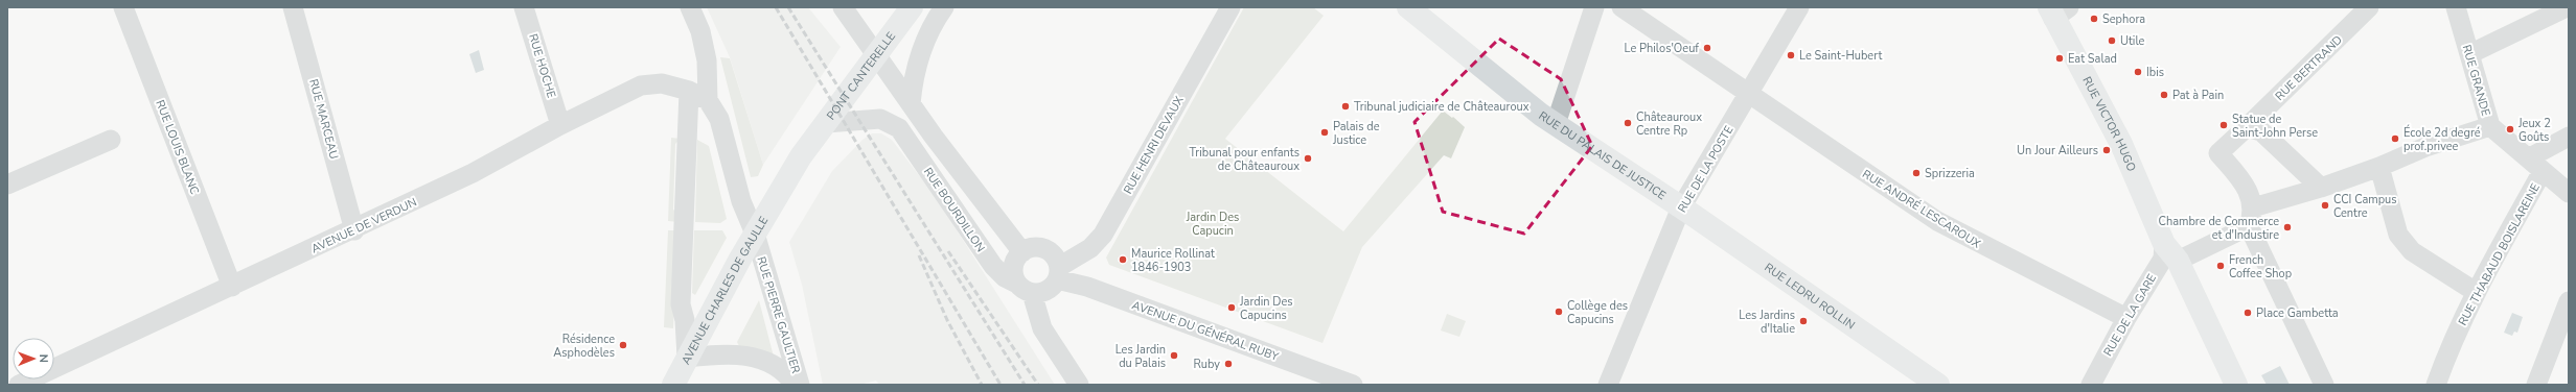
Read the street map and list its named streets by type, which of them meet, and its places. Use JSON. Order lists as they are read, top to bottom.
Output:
{
  "streets": {
    "main road": [
      "PONT CANTERELLE",
      "RUE VICTOR HUGO",
      "RUE DU PALAIS DE JUSTICE",
      "AVENUE CHARLES DE GAULLE",
      "RUE LEDRU ROLLIN"
    ],
    "street": [
      "RUE HOCHE",
      "RUE BERTRAND",
      "RUE GRANDE",
      "RUE MARCEAU",
      "RUE HENRI DEVAUX",
      "RUE LOUIS BLANC",
      "RUE DE LA POSTE",
      "RUE ANDRÉ LESCAROUX",
      "RUE BOURDILLON",
      "AVENUE DE VERDUN",
      "RUE THABAUD BOISLAREINE",
      "RUE PIERRE GAULTIER",
      "RUE DE LA GARE",
      "AVENUE DU GÉNÉRAL RUBY"
    ]
  },
  "crossings": [
    ["RUE HOCHE", "AVENUE DE VERDUN"],
    ["PONT CANTERELLE", "RUE BOURDILLON"],
    ["PONT CANTERELLE", "AVENUE CHARLES DE GAULLE"],
    ["RUE GRANDE", "RUE THABAUD BOISLAREINE"],
    ["RUE MARCEAU", "AVENUE DE VERDUN"],
    ["RUE VICTOR HUGO", "RUE DE LA GARE"],
    ["RUE HENRI DEVAUX", "RUE BOURDILLON"],
    ["RUE HENRI DEVAUX", "AVENUE DU GÉNÉRAL RUBY"],
    ["RUE LOUIS BLANC", "AVENUE DE VERDUN"],
    ["RUE DU PALAIS DE JUSTICE", "RUE DE LA POSTE"],
    ["RUE DU PALAIS DE JUSTICE", "RUE LEDRU ROLLIN"],
    ["RUE DE LA POSTE", "RUE ANDRÉ LESCAROUX"],
    ["RUE DE LA POSTE", "RUE LEDRU ROLLIN"],
    ["RUE ANDRÉ LESCAROUX", "RUE DE LA GARE"],
    ["RUE BOURDILLON", "AVENUE DU GÉNÉRAL RUBY"],
    ["AVENUE DE VERDUN", "RUE PIERRE GAULTIER"],
    ["AVENUE CHARLES DE GAULLE", "RUE PIERRE GAULTIER"]
  ],
  "parks": ["Jardin Des Capucin"],
  "places": [
    "Sephora",
    "Utile",
    "Le Philos'Oeuf",
    "Le Saint-Hubert",
    "Eat Salad",
    "Ibis",
    "Pat à Pain",
    "Tribunal judiciaire de Châteauroux",
    "Châteauroux Centre Rp",
    "Statue de Saint-John Perse",
    "Jeux 2 Goûts",
    "Palais de Justice",
    "École 2d degré prof.privee",
    "Un Jour Ailleurs",
    "Tribunal pour enfants de Châteauroux",
    "Sprizzeria",
    "CCI Campus Centre",
    "Chambre de Commerce et d'Industire",
    "Maurice Rollinat 1846-1903",
    "French Coffee Shop",
    "Jardin Des Capucins",
    "Collège des Capucins",
    "Place Gambetta",
    "Les Jardins d'Italie",
    "Résidence Asphodèles",
    "Les Jardin du Palais",
    "Ruby"
  ],
  "north": "right"
}
